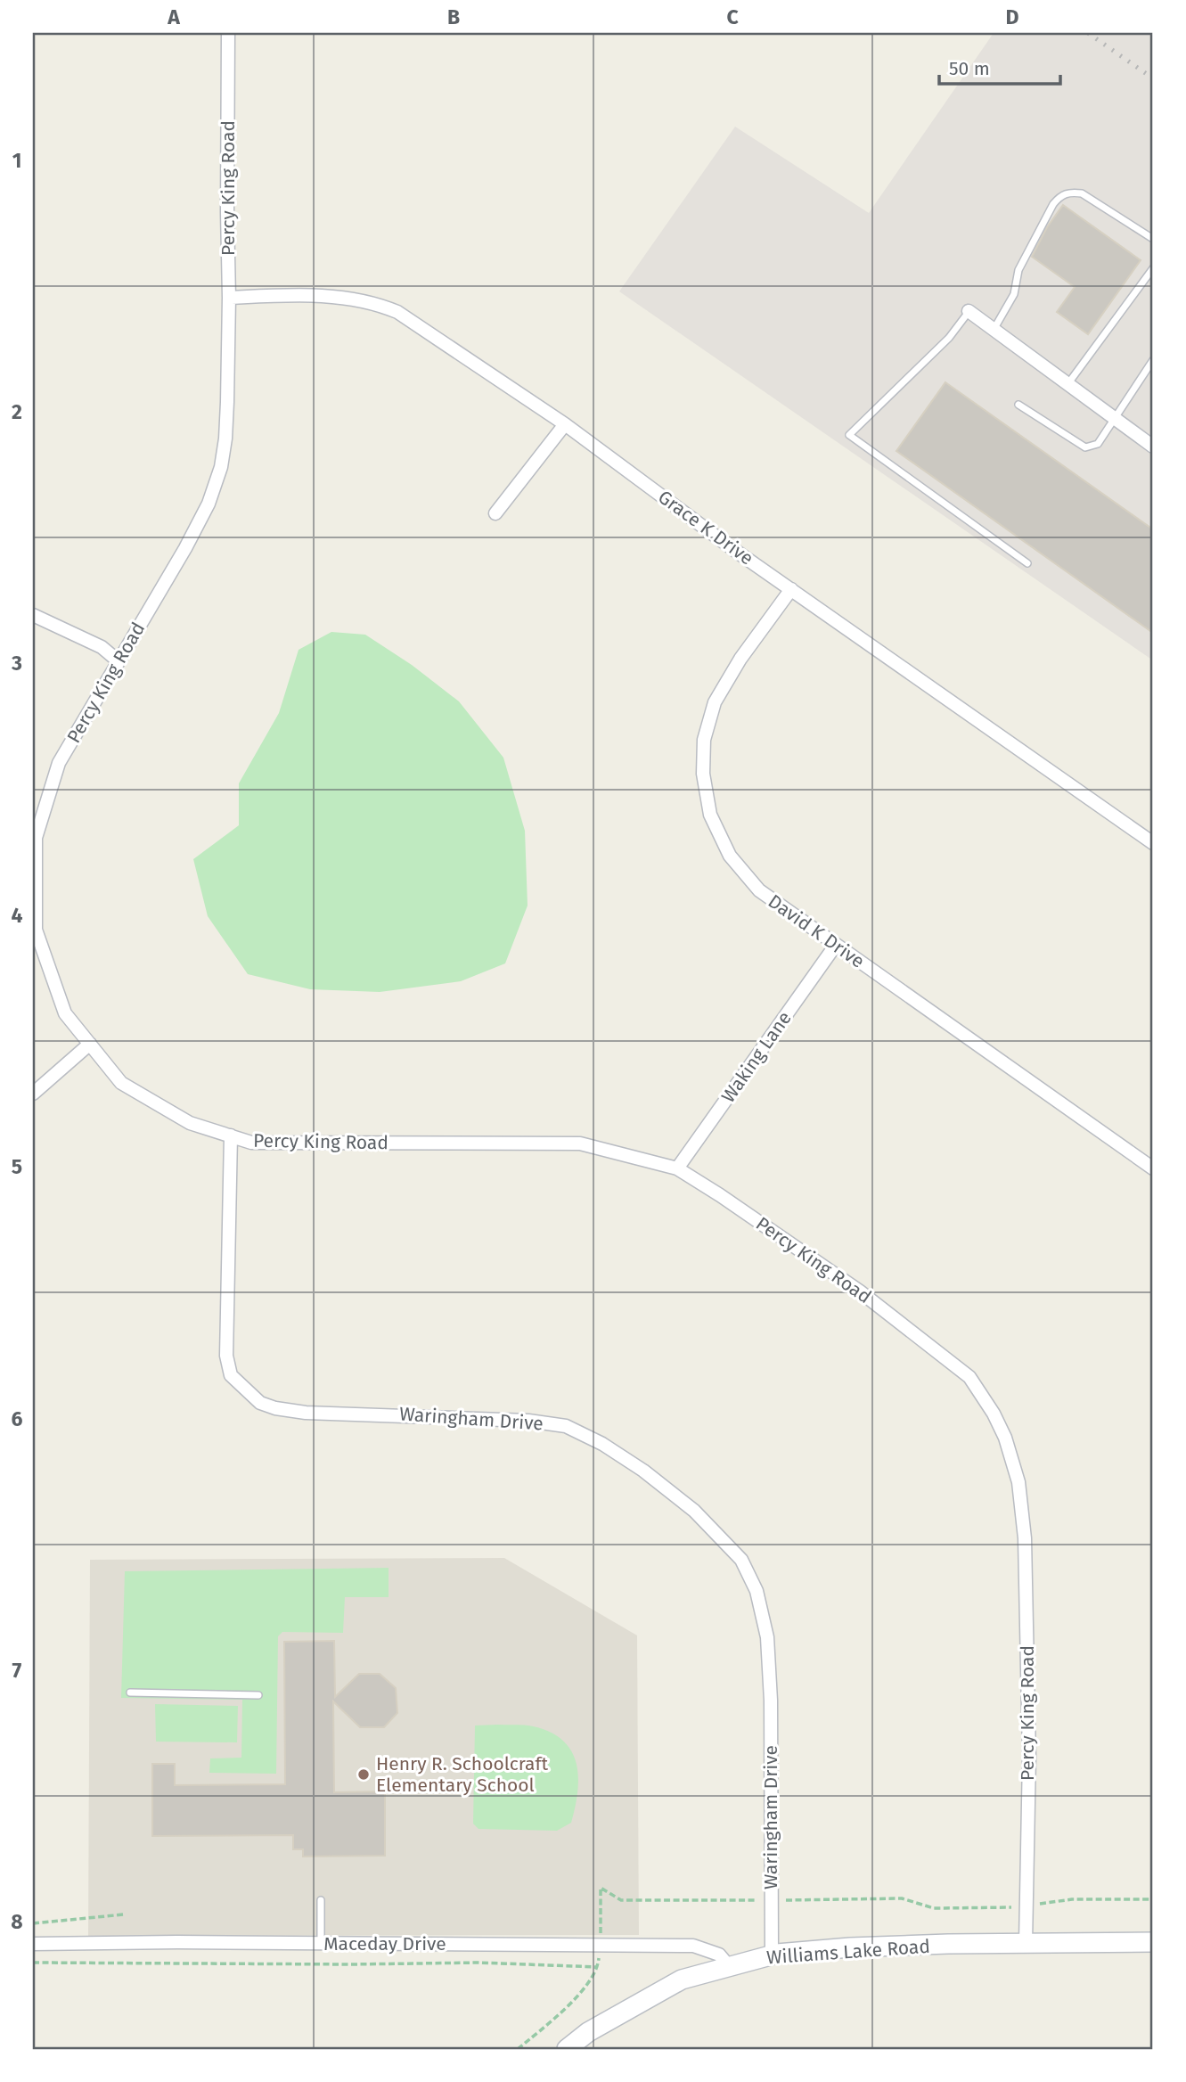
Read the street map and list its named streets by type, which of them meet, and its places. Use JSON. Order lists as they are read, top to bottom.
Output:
{
  "streets": {
    "main road": ["Williams Lake Road"],
    "street": [
      "Percy King Road",
      "Grace K Drive",
      "David K Drive",
      "Waking Lane",
      "Waringham Drive",
      "Maceday Drive"
    ]
  },
  "crossings": [
    ["Percy King Road", "Grace K Drive"],
    ["Percy King Road", "Waking Lane"],
    ["Percy King Road", "Waringham Drive"],
    ["Percy King Road", "Williams Lake Road"],
    ["Grace K Drive", "David K Drive"],
    ["David K Drive", "Waking Lane"],
    ["Waringham Drive", "Williams Lake Road"],
    ["Maceday Drive", "Williams Lake Road"]
  ],
  "places": ["Henry R. Schoolcraft Elementary School"],
  "scale_bar": "50 m",
  "grid": {
    "columns": [
      "A",
      "B",
      "C",
      "D"
    ],
    "rows": [
      "1",
      "2",
      "3",
      "4",
      "5",
      "6",
      "7",
      "8"
    ]
  }
}
